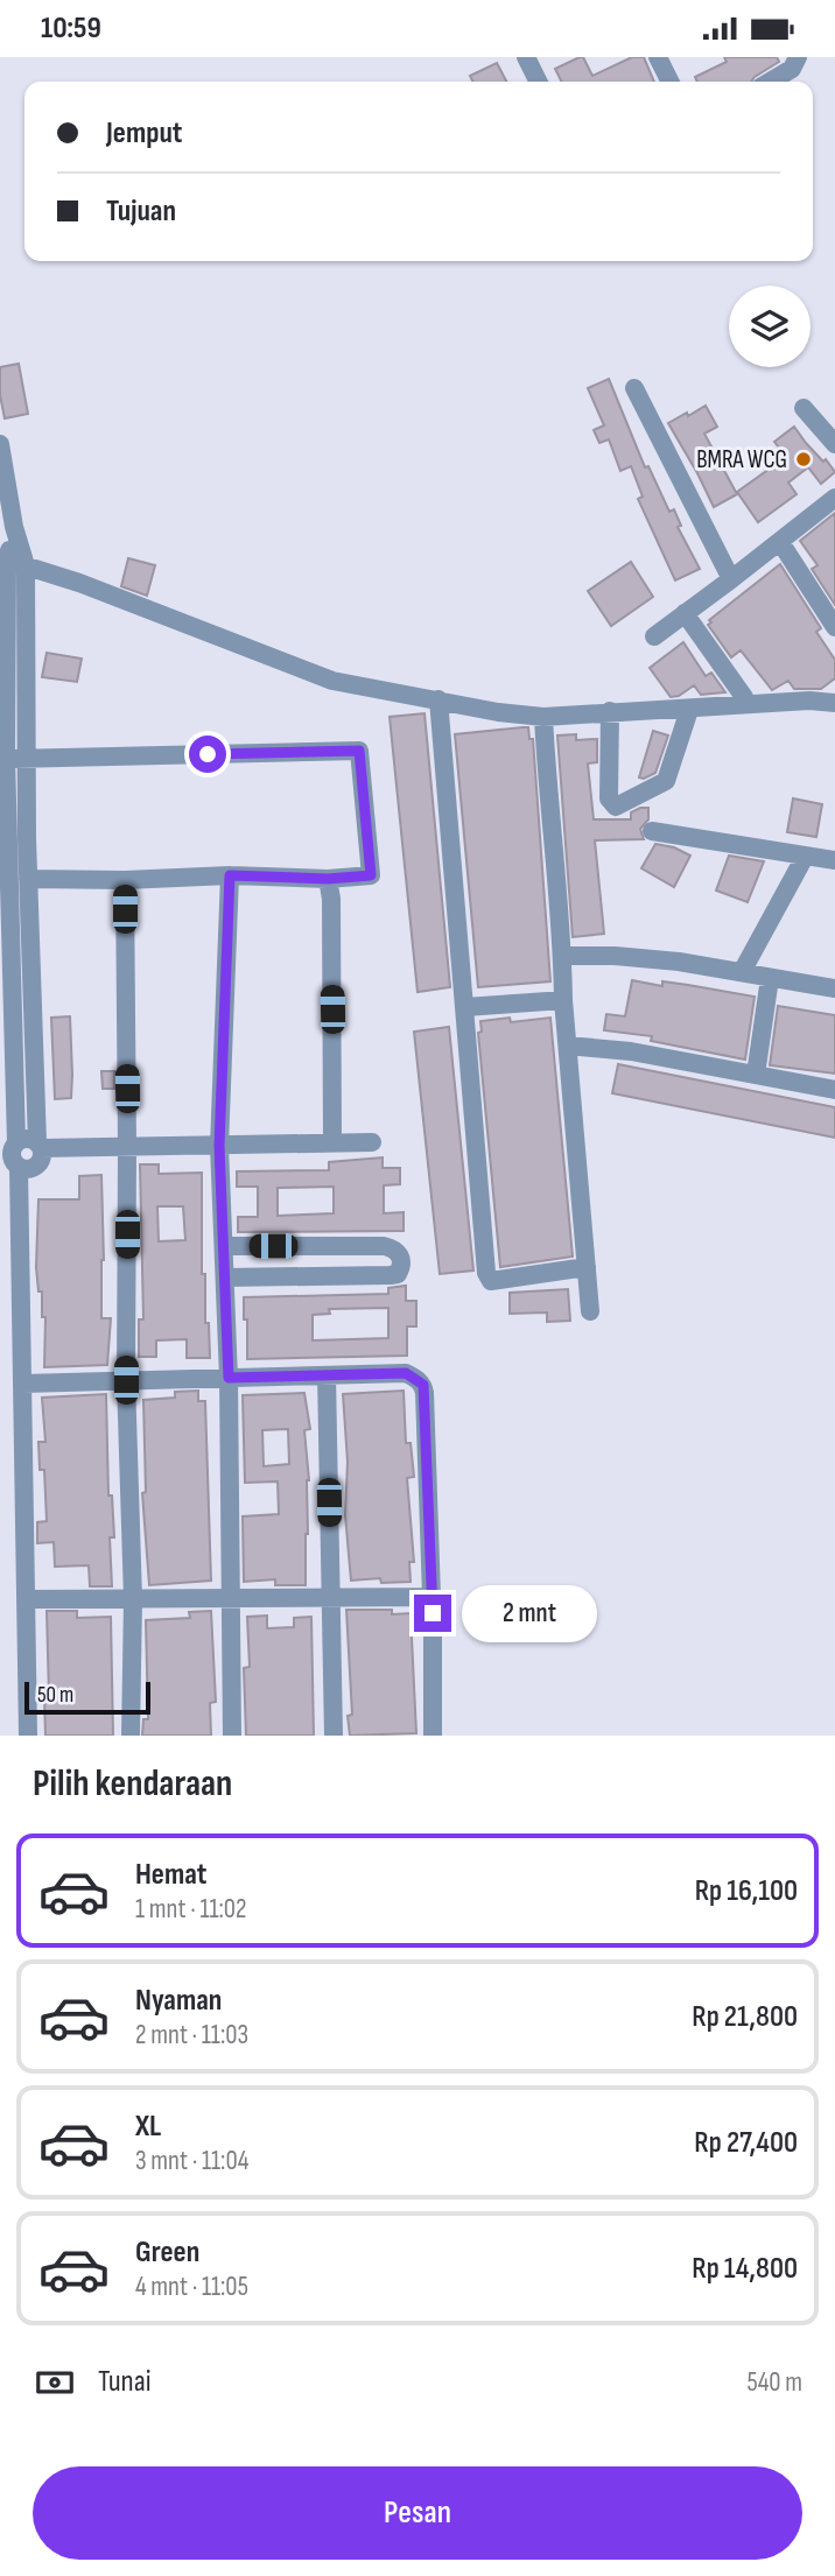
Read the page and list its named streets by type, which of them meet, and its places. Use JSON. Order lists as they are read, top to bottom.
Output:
{
  "places": ["BMRA WCG"],
  "scale_bar": "50 m",
  "page": {
    "status": "10:59",
    "banner": ["Jemput", "Tujuan"],
    "bubble": "2 mnt",
    "scale": "50 m",
    "heading": "Pilih kendaraan",
    "list": [
      {
        "name": "Hemat",
        "note": "1 mnt · 11:02",
        "value": "Rp 16,100"
      },
      {
        "name": "Nyaman",
        "note": "2 mnt · 11:03",
        "value": "Rp 21,800"
      },
      {
        "name": "XL",
        "note": "3 mnt · 11:04",
        "value": "Rp 27,400"
      },
      {
        "name": "Green",
        "note": "4 mnt · 11:05",
        "value": "Rp 14,800"
      }
    ],
    "pay": ["Tunai", "540 m"],
    "buttons": "Pesan"
  }
}
